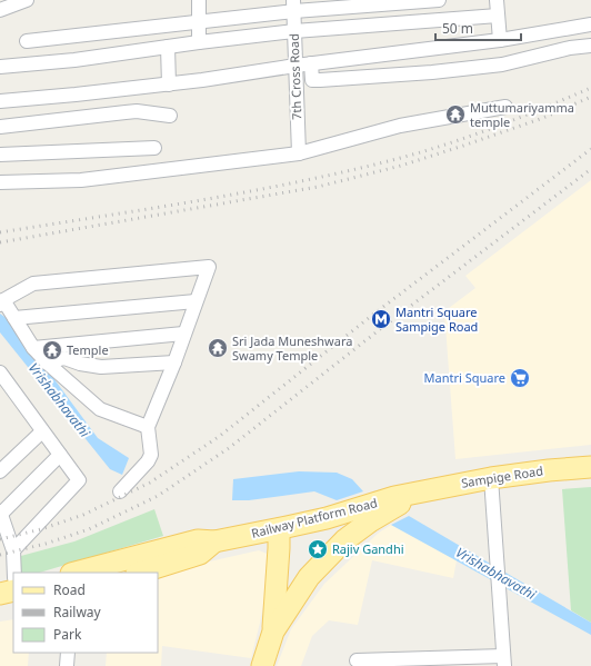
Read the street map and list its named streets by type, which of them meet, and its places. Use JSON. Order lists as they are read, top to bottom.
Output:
{
  "streets": {
    "main road": ["Sampige Road", "Railway Platform Road"],
    "street": ["7th Cross Road"]
  },
  "crossings": [
    ["Sampige Road", "Railway Platform Road"]
  ],
  "water": ["Vrishabhavathi"],
  "places": {
    "temple": ["Muttumariyamma temple", "Sri Jada Muneshwara Swamy Temple", "Temple"],
    "metro station": ["Mantri Square Sampige Road"],
    "supermarket": ["Mantri Square"],
    "place": ["Rajiv Gandhi"]
  },
  "legend": ["Road", "Railway", "Park"],
  "scale_bar": "50 m"
}
